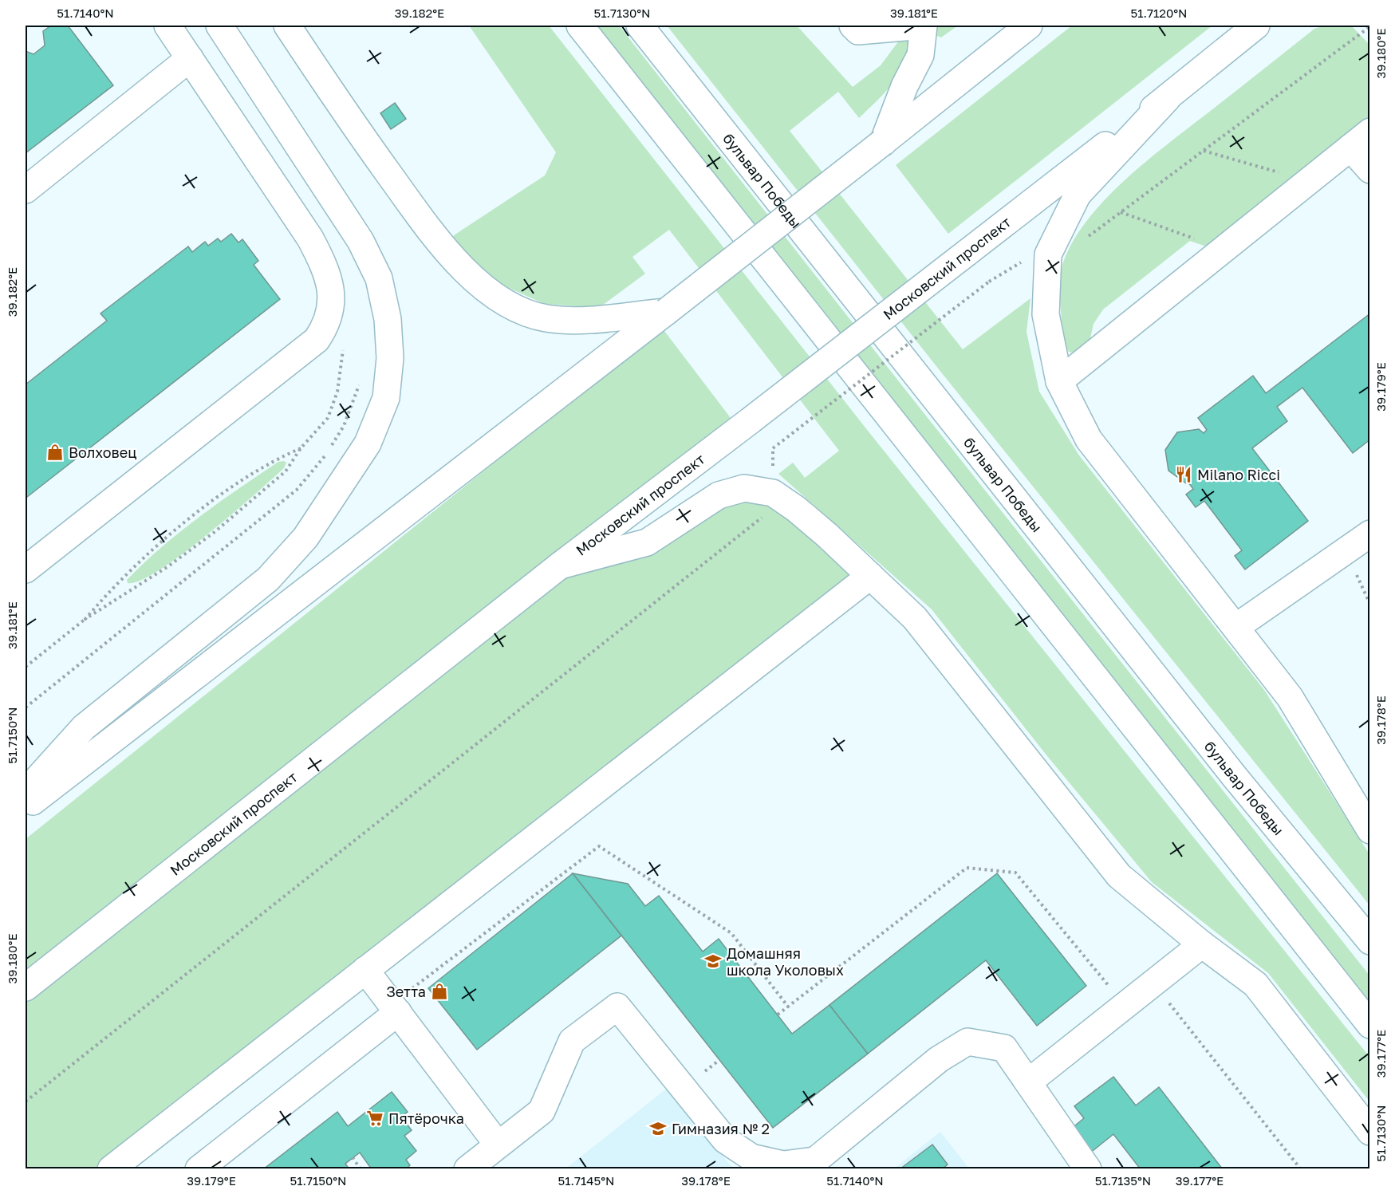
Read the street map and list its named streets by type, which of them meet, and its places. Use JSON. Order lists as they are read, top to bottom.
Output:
{
  "streets": {
    "main road": ["бульвар Победы", "Московский проспект"]
  },
  "places": {
    "shop": ["Волховец", "Зетта"],
    "restaurant": ["Milano Ricci"],
    "school or university": ["Домашняя школа Уколовых", "Гимназия № 2"],
    "supermarket": ["Пятёрочка"]
  },
  "coordinates": [
    "51.7140°N",
    "39.182°E",
    "51.7130°N",
    "39.181°E",
    "51.7120°N",
    "39.180°E",
    "39.179°E",
    "39.178°E",
    "51.7150°N",
    "39.177°E",
    "51.7145°N",
    "51.7135°N"
  ]
}
